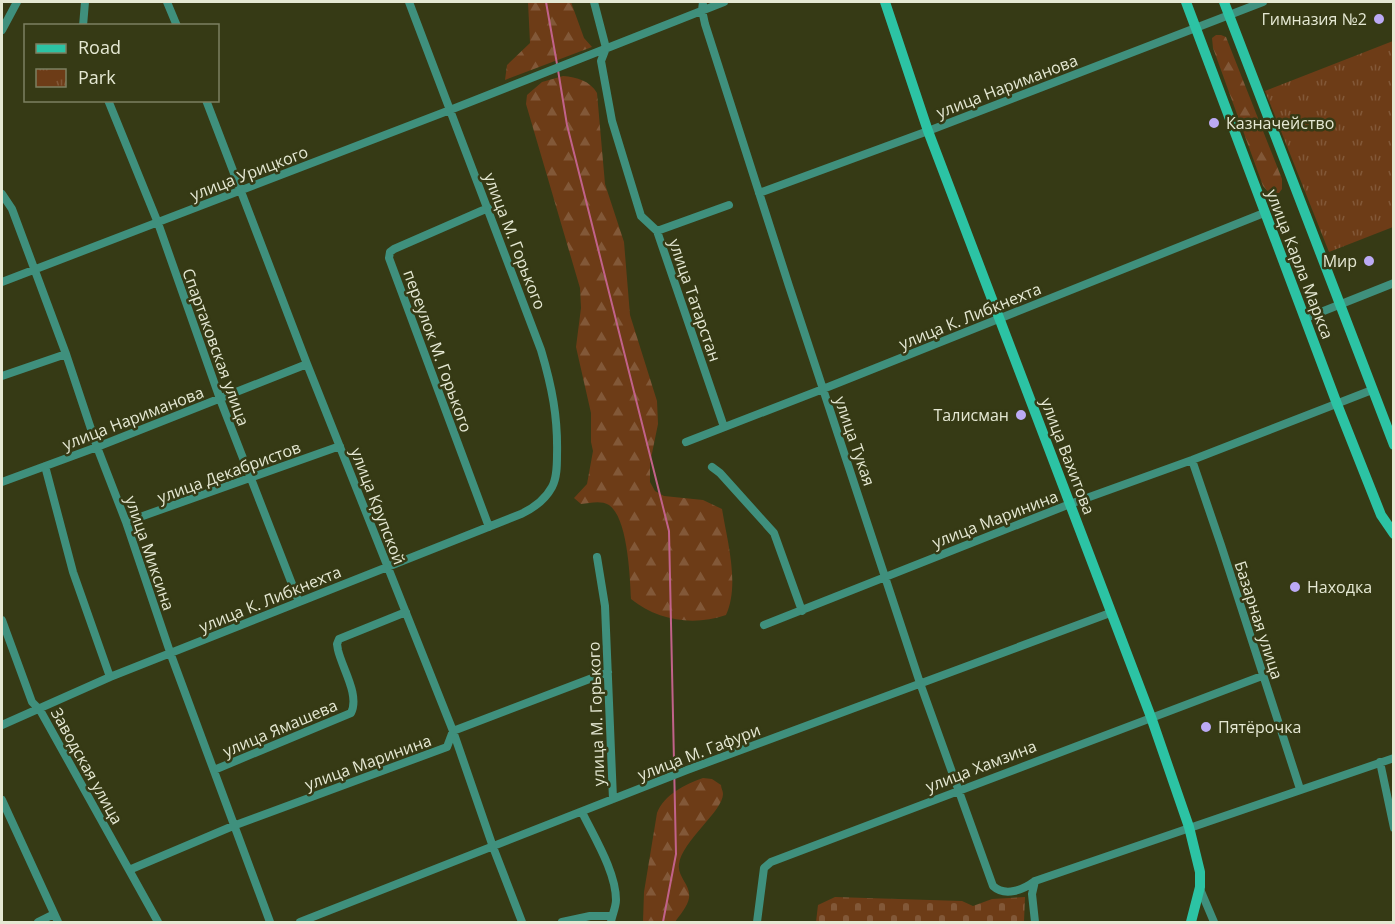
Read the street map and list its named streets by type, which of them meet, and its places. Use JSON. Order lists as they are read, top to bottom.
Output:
{
  "streets": {
    "main road": ["улица Карла Маркса", "улица Вахитова"],
    "street": [
      "улица Нариманова",
      "улица Урицкого",
      "улица М. Горького",
      "улица Татарстан",
      "улица К. Либкнехта",
      "Спартаковская улица",
      "переулок М. Горького",
      "улица Тукая",
      "улица Декабристов",
      "улица Крупской",
      "улица Маринина",
      "улица Миксина",
      "Базарная улица",
      "улица Ямашева",
      "улица М. Гафури",
      "Заводская улица",
      "улица Хамзина"
    ]
  },
  "crossings": [
    ["улица Нариманова", "улица Карла Маркса"],
    ["улица Нариманова", "Спартаковская улица"],
    ["улица Нариманова", "улица Тукая"],
    ["улица Нариманова", "улица Вахитова"],
    ["улица Нариманова", "улица Крупской"],
    ["улица Нариманова", "улица Миксина"],
    ["улица Урицкого", "улица М. Горького"],
    ["улица Урицкого", "улица Татарстан"],
    ["улица Урицкого", "Спартаковская улица"],
    ["улица Урицкого", "улица Крупской"],
    ["улица Урицкого", "улица Миксина"],
    ["улица М. Горького", "улица К. Либкнехта"],
    ["улица М. Горького", "переулок М. Горького"],
    ["улица М. Горького", "улица Маринина"],
    ["улица М. Горького", "улица М. Гафури"],
    ["улица Карла Маркса", "улица К. Либкнехта"],
    ["улица Карла Маркса", "улица Маринина"],
    ["улица Татарстан", "улица К. Либкнехта"],
    ["улица К. Либкнехта", "Спартаковская улица"],
    ["улица К. Либкнехта", "переулок М. Горького"],
    ["улица К. Либкнехта", "улица Тукая"],
    ["улица К. Либкнехта", "улица Вахитова"],
    ["улица К. Либкнехта", "улица Крупской"],
    ["улица К. Либкнехта", "улица Миксина"],
    ["улица К. Либкнехта", "Заводская улица"],
    ["Спартаковская улица", "улица Декабристов"],
    ["улица Тукая", "улица Маринина"],
    ["улица Тукая", "улица М. Гафури"],
    ["улица Тукая", "улица Хамзина"],
    ["улица Вахитова", "улица Маринина"],
    ["улица Вахитова", "улица М. Гафури"],
    ["улица Вахитова", "улица Хамзина"],
    ["улица Декабристов", "улица Крупской"],
    ["улица Декабристов", "улица Миксина"],
    ["улица Крупской", "улица Маринина"],
    ["улица Крупской", "улица Ямашева"],
    ["улица Крупской", "улица М. Гафури"],
    ["улица Маринина", "улица Миксина"],
    ["улица Маринина", "Базарная улица"],
    ["улица Маринина", "Заводская улица"],
    ["улица Миксина", "улица Ямашева"],
    ["Базарная улица", "улица Хамзина"]
  ],
  "places": [
    "Гимназия №2",
    "Казначейство",
    "Мир",
    "Талисман",
    "Находка",
    "Пятёрочка"
  ],
  "legend": ["Road", "Park"]
}
